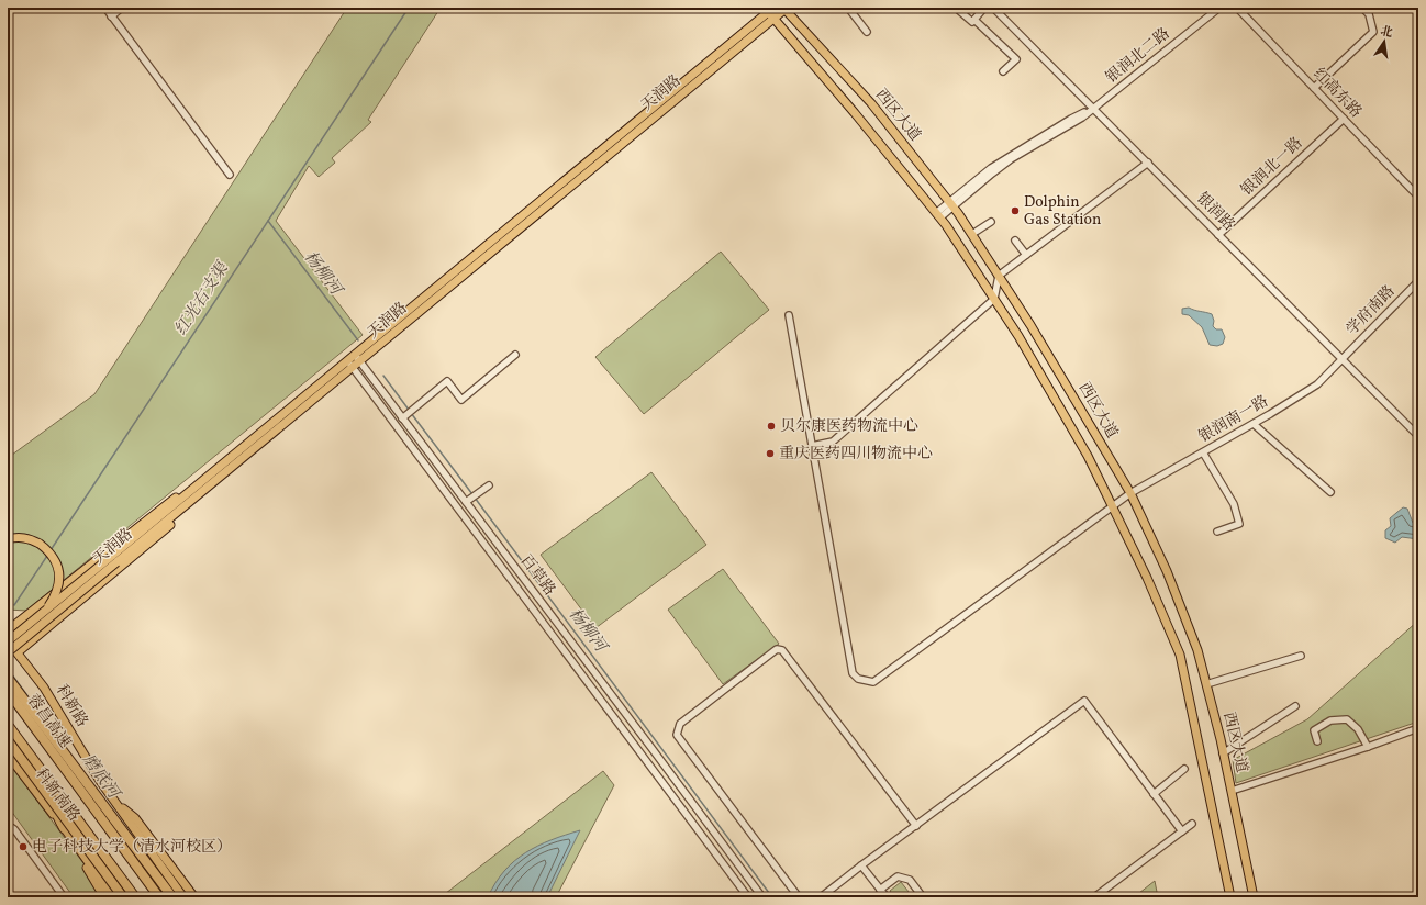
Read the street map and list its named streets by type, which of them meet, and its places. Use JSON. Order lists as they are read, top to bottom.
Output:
{
  "streets": {
    "highway": ["蓉昌高速"],
    "main road": [
      "天润路",
      "西区大道",
      "科新路",
      "科新南路"
    ],
    "street": [
      "银润北二路",
      "红高东路",
      "银润北一路",
      "银润路",
      "学府南路",
      "银润南一路",
      "百草路"
    ]
  },
  "crossings": [
    ["银润北二路", "西区大道"],
    ["银润北二路", "银润路"],
    ["天润路", "西区大道"],
    ["天润路", "百草路"],
    ["天润路", "科新路"],
    ["红高东路", "银润北一路"],
    ["西区大道", "银润南一路"],
    ["银润北一路", "银润路"],
    ["银润路", "学府南路"],
    ["银润路", "银润南一路"],
    ["学府南路", "银润南一路"]
  ],
  "water": ["杨柳河", "红光右支渠", "磨底河"],
  "places": [
    "Dolphin Gas Station",
    "贝尔康医药物流中心",
    "重庆医药四川物流中心",
    "电子科技大学（清水河校区）"
  ],
  "north": "top"
}
